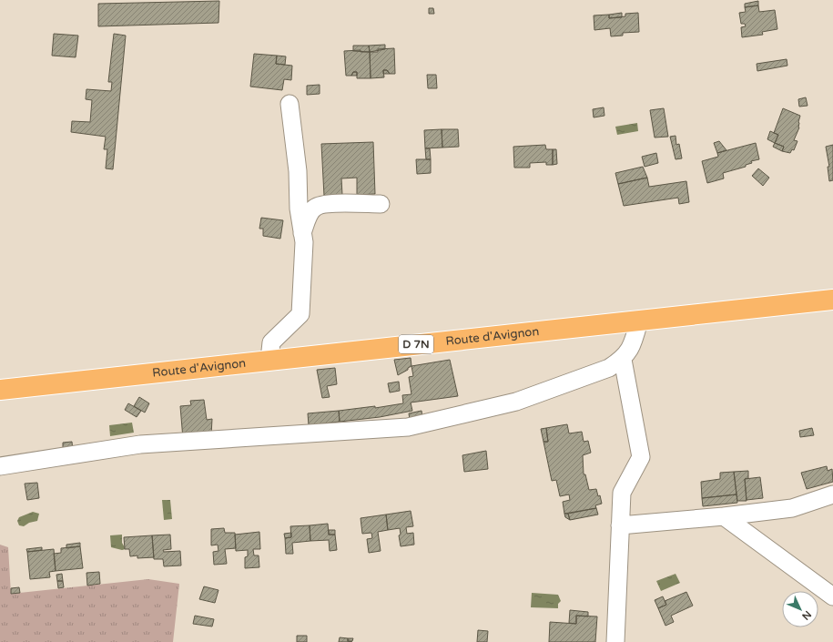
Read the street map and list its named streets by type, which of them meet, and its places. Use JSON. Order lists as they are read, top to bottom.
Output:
{
  "streets": {
    "main road": ["Route d'Avignon", "D 7N"]
  },
  "north": "bottom right"
}
